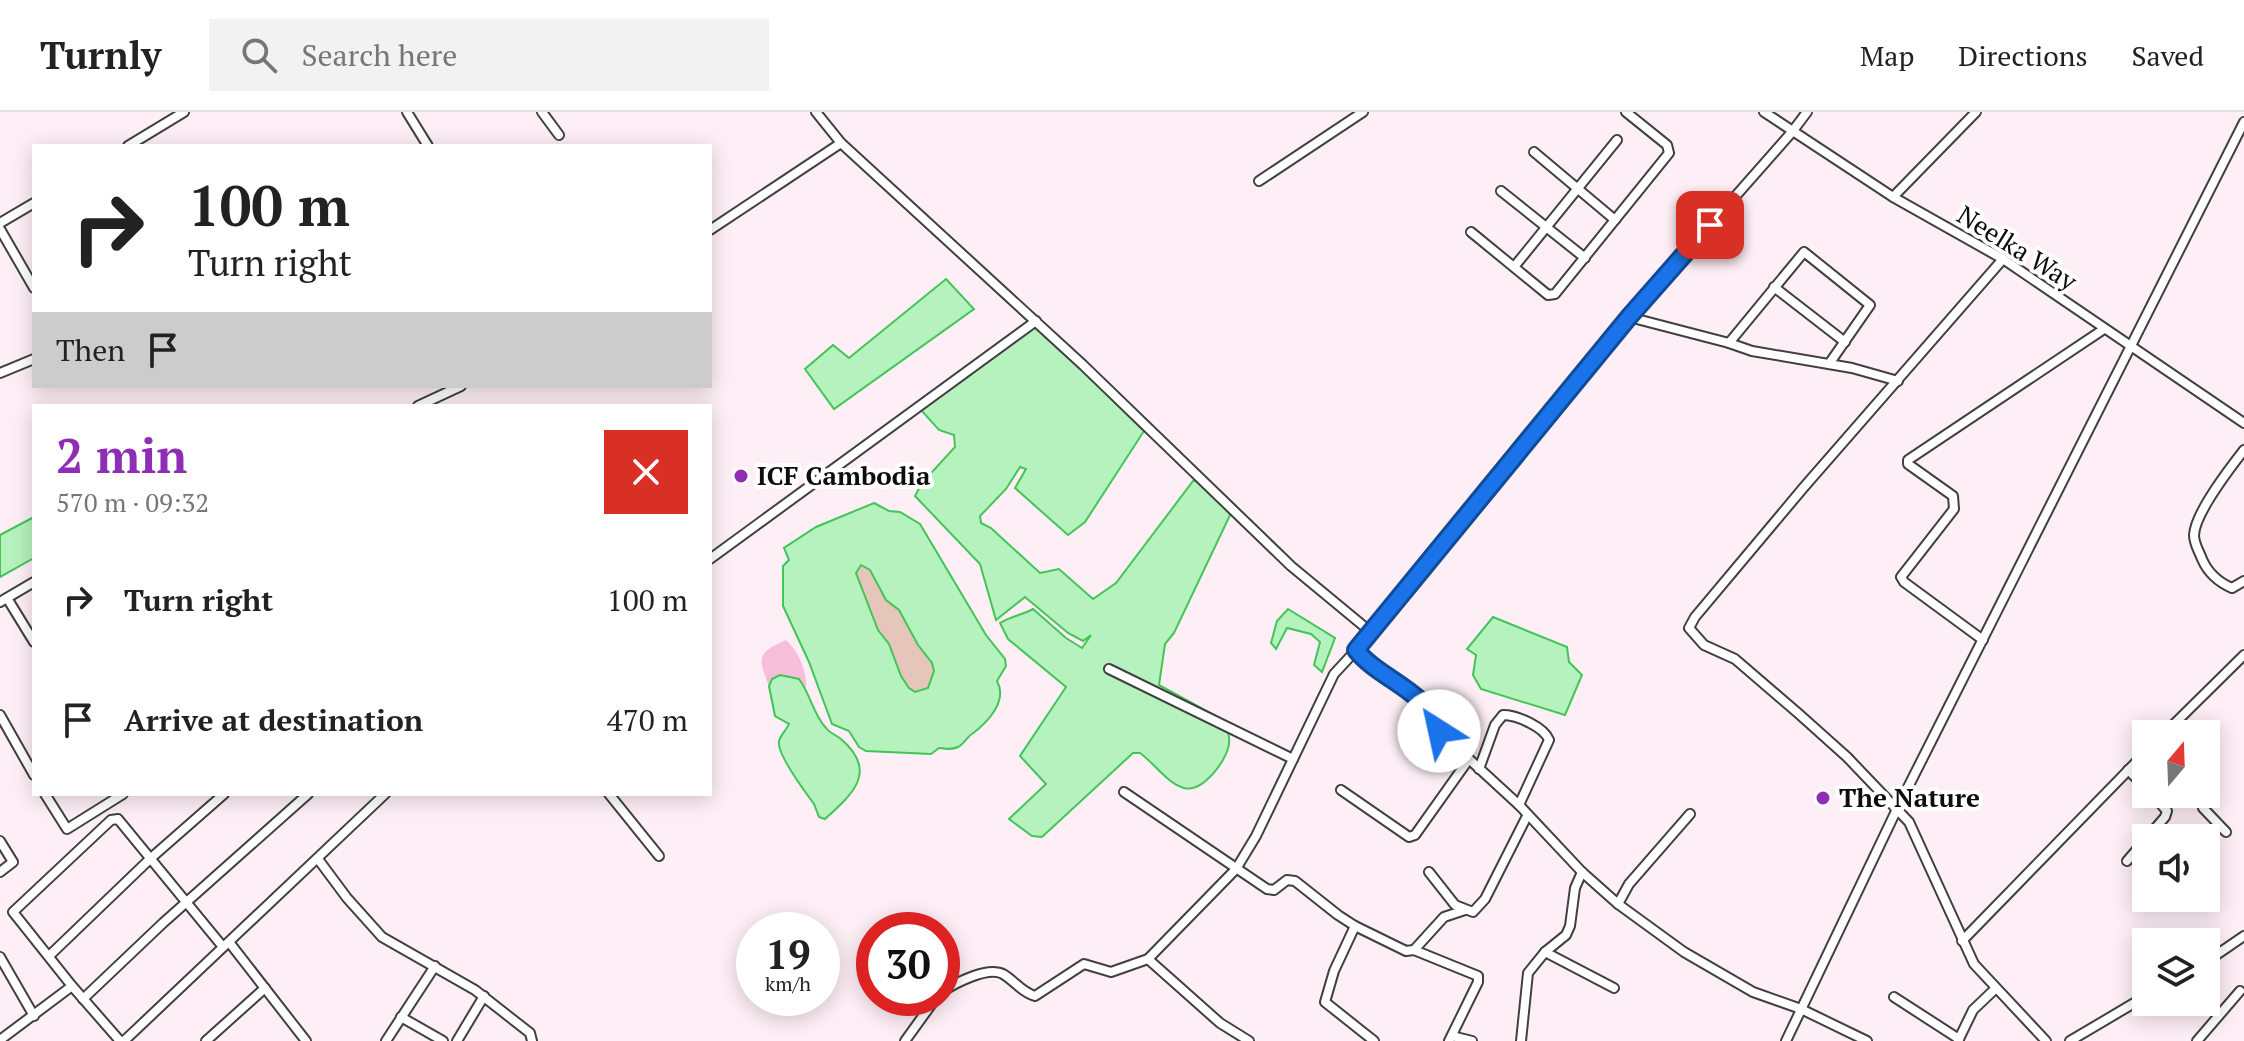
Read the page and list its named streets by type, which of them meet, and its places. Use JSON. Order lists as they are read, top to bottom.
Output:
{
  "streets": {
    "street": ["Neelka Way"]
  },
  "places": ["ICF Cambodia", "The Nature"],
  "north": "top",
  "page": {
    "header": "Turnly",
    "search": "Search here",
    "nav": ["Map", "Directions", "Saved"],
    "turn": ["100 m", "Turn right"],
    "then": "Then",
    "heading": ["2 min", "570 m · 09:32"],
    "list": [
      {
        "name": "Turn right",
        "value": "100 m"
      },
      {
        "name": "Arrive at destination",
        "value": "470 m"
      }
    ],
    "speed": "19 km/h",
    "limit": "30"
  }
}
